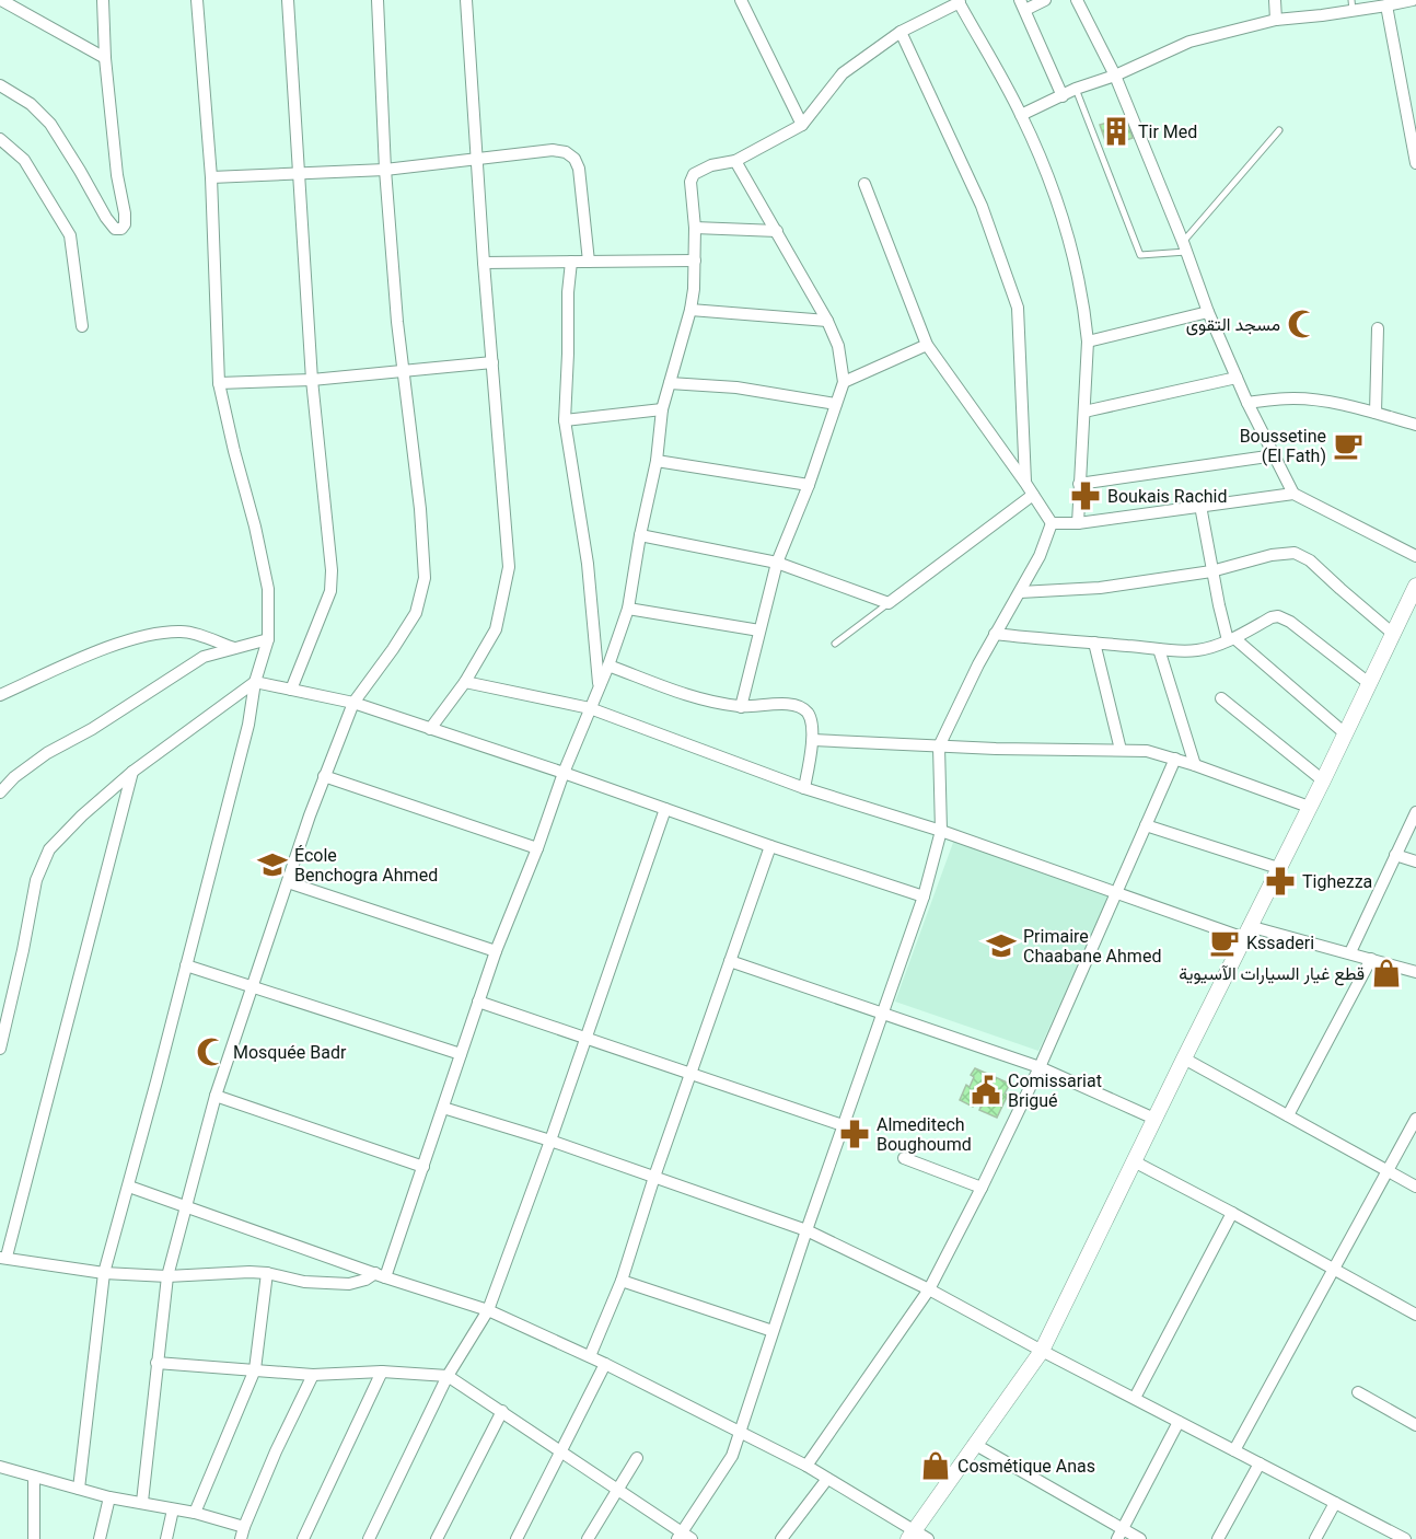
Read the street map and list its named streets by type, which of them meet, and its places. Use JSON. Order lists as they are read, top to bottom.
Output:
{
  "places": {
    "building": ["Tir Med"],
    "mosque": ["مسجد التقوى", "Mosquée Badr"],
    "cafe": ["Boussetine (El Fath)", "Kssaderi"],
    "pharmacy": ["Boukais Rachid", "Tighezza", "Almeditech Boughoumd"],
    "school or university": ["École Benchogra Ahmed", "Primaire Chaabane Ahmed"],
    "shop": ["قطع غيار السيارات الآسيوية", "Cosmétique Anas"],
    "public building": ["Comissariat Brigué"]
  }
}
